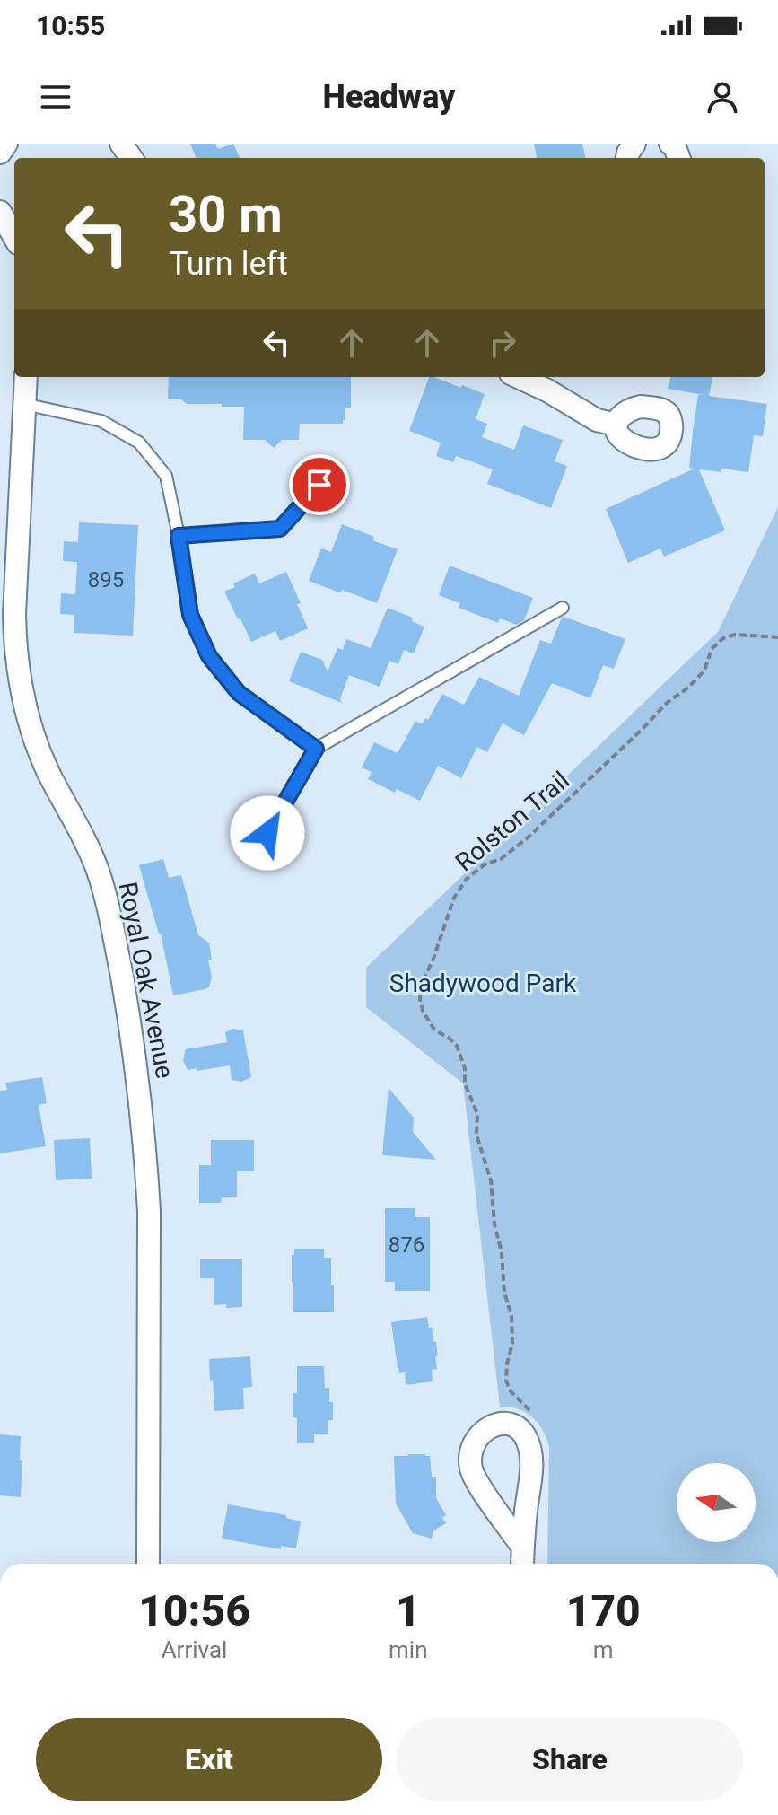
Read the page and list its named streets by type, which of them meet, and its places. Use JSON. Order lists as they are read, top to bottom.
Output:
{
  "streets": {
    "street": ["Royal Oak Avenue"],
    "path": ["Rolston Trail"]
  },
  "parks": ["Shadywood Park"],
  "house_numbers": ["895", "876"],
  "north": "left",
  "page": {
    "status": "10:55",
    "header": "Headway",
    "turn": ["30 m", "Turn left"],
    "eta": [
      "10:56",
      "Arrival",
      "1",
      "min",
      "170",
      "m"
    ],
    "buttons": ["Exit", "Share"]
  }
}
